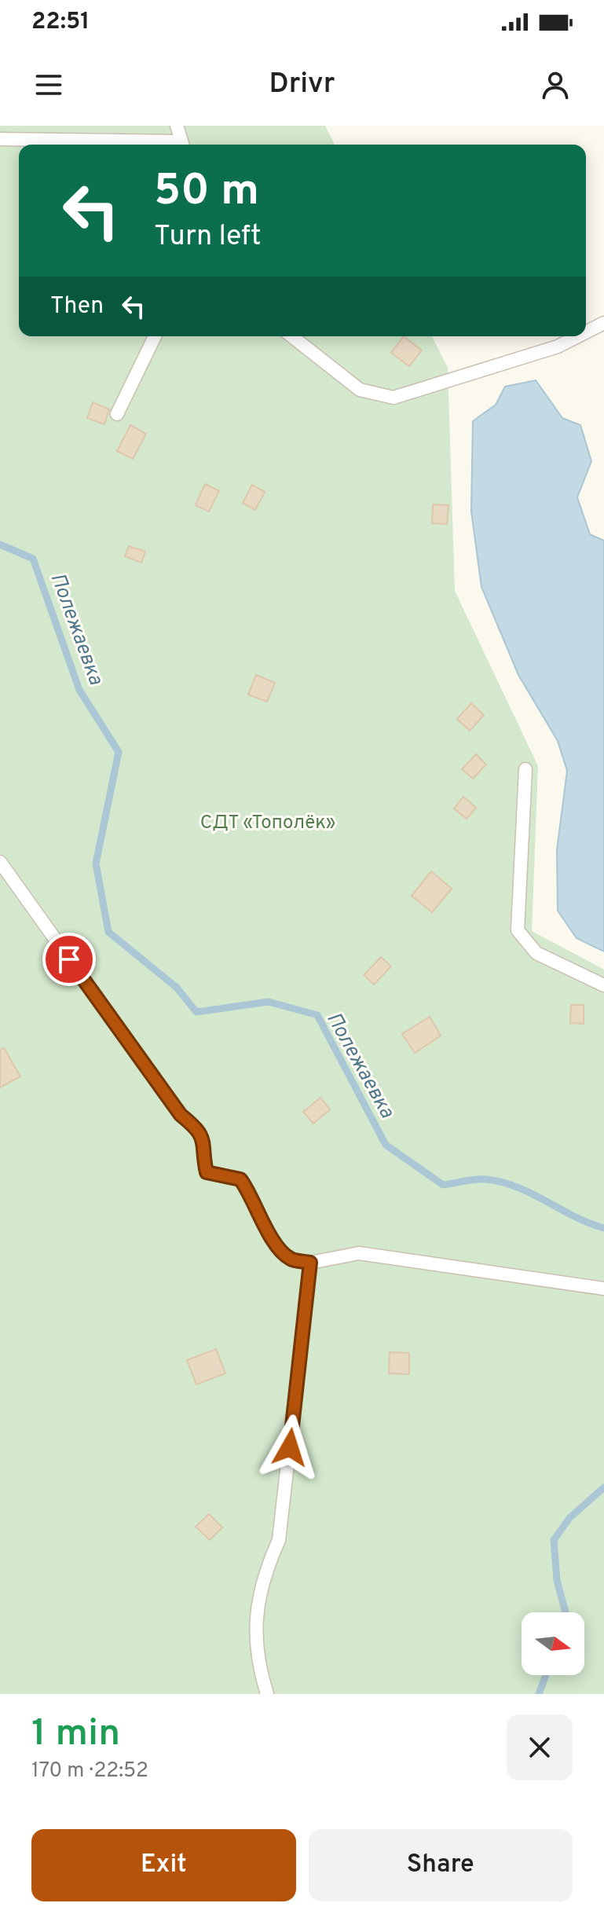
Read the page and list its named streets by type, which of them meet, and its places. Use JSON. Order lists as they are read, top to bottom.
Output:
{
  "water": ["Полежаевка"],
  "parks": ["СДТ «Тополёк»"],
  "north": "right",
  "page": {
    "status": "22:51",
    "header": "Drivr",
    "turn": ["50 m", "Turn left"],
    "then": "Then",
    "heading": ["1 min", "170 m · 22:52"],
    "buttons": ["Exit", "Share"]
  }
}
